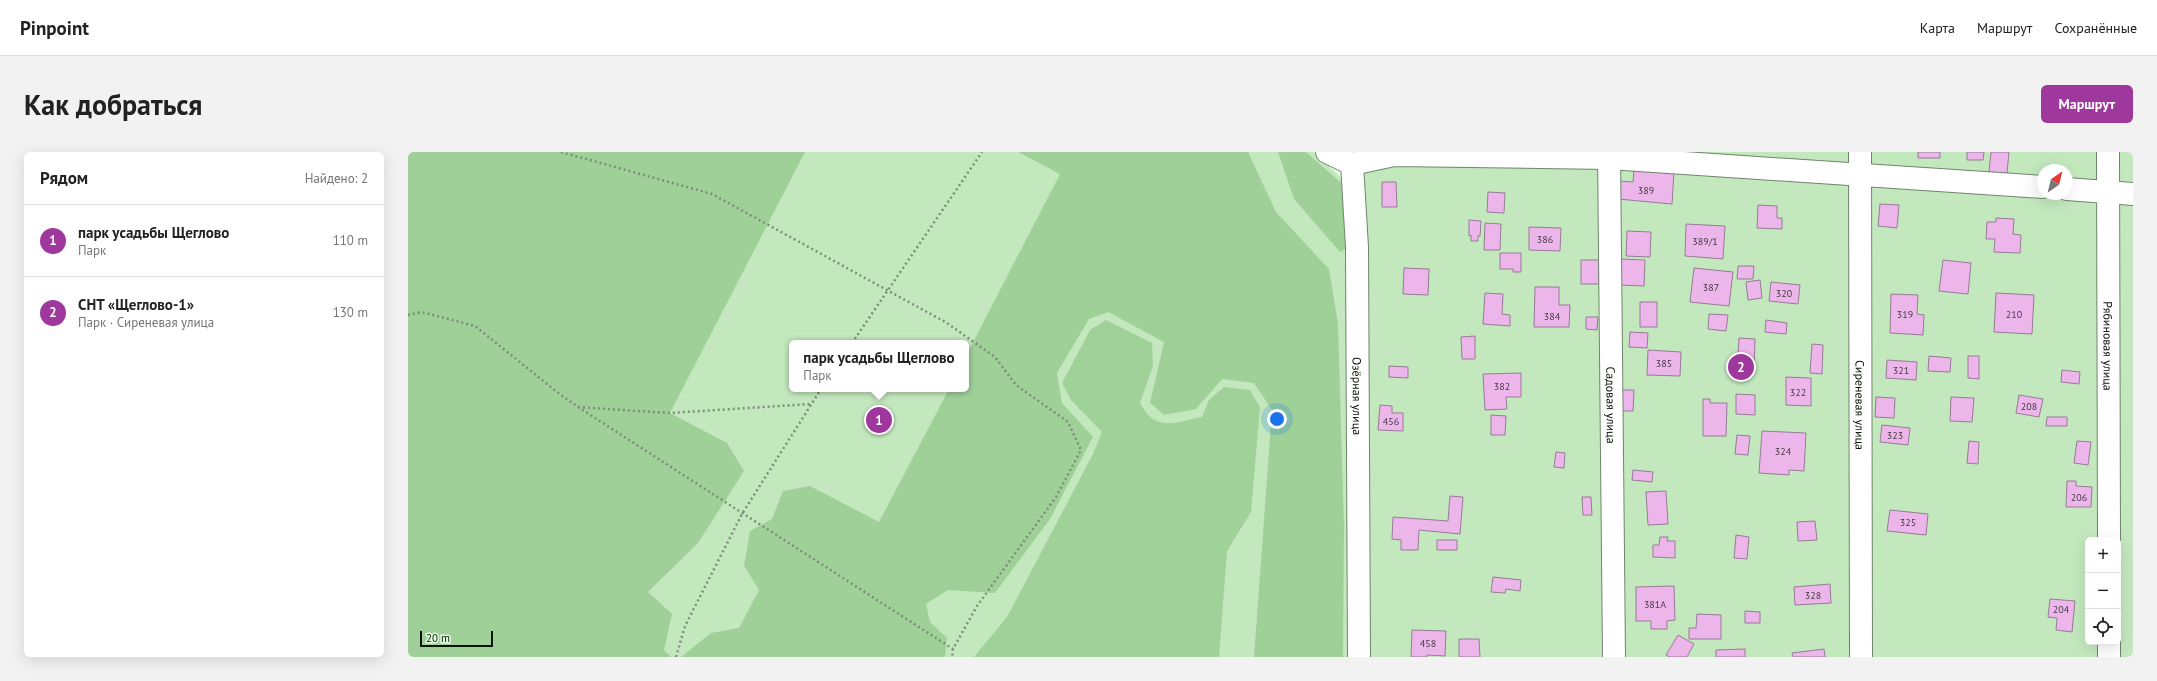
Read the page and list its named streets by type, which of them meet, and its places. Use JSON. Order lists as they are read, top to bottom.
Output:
{
  "streets": {
    "street": [
      "Рябиновая улица",
      "Озёрная улица",
      "Сиреневая улица",
      "Садовая улица"
    ]
  },
  "house_numbers": [
    "389",
    "386",
    "389/1",
    "387",
    "320",
    "319",
    "210",
    "384",
    "385",
    "321",
    "382",
    "322",
    "208",
    "456",
    "323",
    "324",
    "206",
    "325",
    "328",
    "381А",
    "204",
    "458"
  ],
  "scale_bar": "20 m",
  "north": "top right",
  "page": {
    "header": "Pinpoint",
    "nav": ["Карта", "Маршрут", "Сохранённые"],
    "buttons": "Маршрут",
    "title": "Как добраться",
    "heading": ["Рядом", "Найдено: 2"],
    "list": [
      {
        "mark": "1",
        "name": "парк усадьбы Щеглово",
        "note": "Парк",
        "value": "110 m"
      },
      {
        "mark": "2",
        "name": "СНТ «Щеглово-1»",
        "note": "Парк · Сиреневая улица",
        "value": "130 m"
      }
    ],
    "popup": ["парк усадьбы Щеглово", "Парк"],
    "pins": ["2", "1"],
    "map_buttons": ["+", "−"],
    "scale": "20 m"
  }
}
